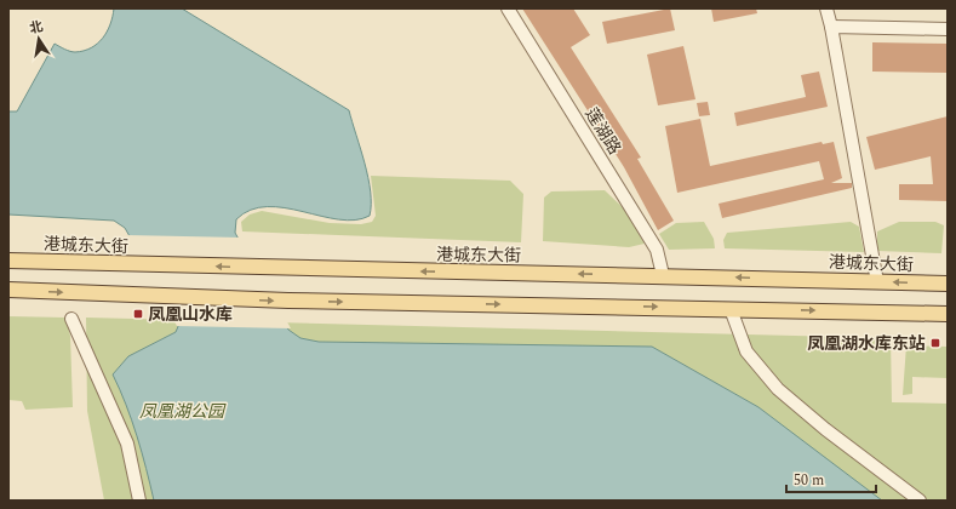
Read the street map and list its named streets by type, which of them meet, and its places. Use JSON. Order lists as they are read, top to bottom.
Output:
{
  "streets": {
    "main road": ["港城东大街"],
    "street": ["莲湖路"]
  },
  "crossings": [
    ["莲湖路", "港城东大街"]
  ],
  "parks": ["凤凰湖公园"],
  "places": {
    "transit": ["凤凰山水库", "凤凰湖水库东站"]
  },
  "scale_bar": "50 m",
  "north": "top"
}
